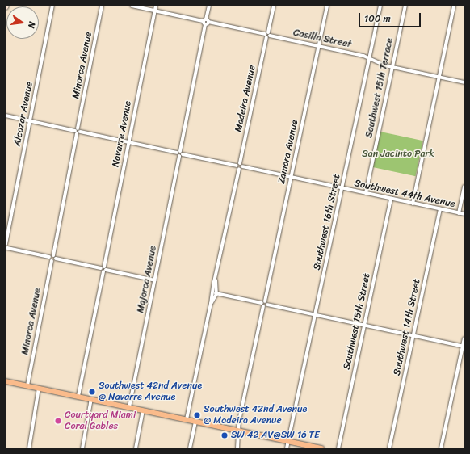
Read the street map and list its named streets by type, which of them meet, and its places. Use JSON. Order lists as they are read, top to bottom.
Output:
{
  "streets": {
    "street": [
      "Casilla Street",
      "Minorca Avenue",
      "Southwest 15th Terrace",
      "Madeira Avenue",
      "Alcazar Avenue",
      "Navarre Avenue",
      "Zamora Avenue",
      "Southwest 44th Avenue",
      "Southwest 16th Street",
      "Majorca Avenue",
      "Southwest 15th Street",
      "Southwest 14th Street"
    ]
  },
  "crossings": [
    ["Casilla Street", "Southwest 15th Terrace"],
    ["Casilla Street", "Madeira Avenue"],
    ["Casilla Street", "Navarre Avenue"],
    ["Casilla Street", "Zamora Avenue"],
    ["Casilla Street", "Southwest 16th Street"],
    ["Casilla Street", "Majorca Avenue"],
    ["Minorca Avenue", "Southwest 44th Avenue"],
    ["Southwest 15th Terrace", "Southwest 44th Avenue"],
    ["Madeira Avenue", "Southwest 44th Avenue"],
    ["Alcazar Avenue", "Southwest 44th Avenue"],
    ["Navarre Avenue", "Southwest 44th Avenue"],
    ["Zamora Avenue", "Southwest 44th Avenue"],
    ["Southwest 44th Avenue", "Southwest 16th Street"],
    ["Southwest 44th Avenue", "Majorca Avenue"],
    ["Southwest 44th Avenue", "Southwest 15th Street"],
    ["Southwest 44th Avenue", "Southwest 14th Street"]
  ],
  "parks": ["San Jacinto Park"],
  "places": [
    "Southwest 42nd Avenue @ Navarre Avenue",
    "Southwest 42nd Avenue @ Madeira Avenue",
    "Courtyard Miami Coral Gables",
    "SW 42 AV@SW 16 TE"
  ],
  "scale_bar": "100 m",
  "north": "right"
}
